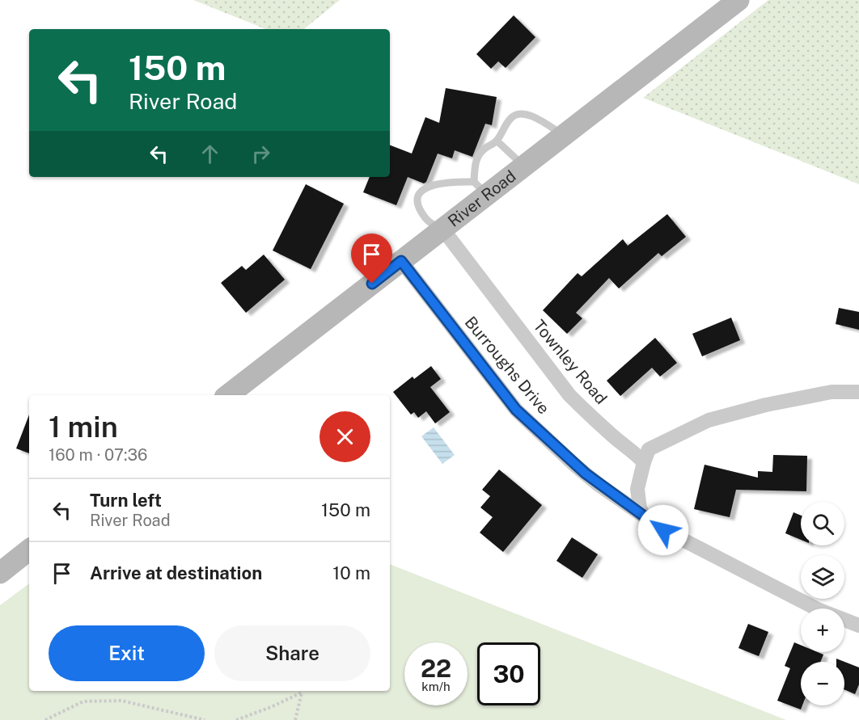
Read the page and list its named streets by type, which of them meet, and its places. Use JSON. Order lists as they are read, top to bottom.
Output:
{
  "streets": {
    "street": ["River Road", "Townley Road", "Burroughs Drive"]
  },
  "crossings": [
    ["River Road", "Townley Road"],
    ["River Road", "Burroughs Drive"]
  ],
  "page": {
    "turn": ["150 m", "River Road"],
    "heading": ["1 min", "160 m · 07:36"],
    "list": [
      {
        "name": "Turn left",
        "note": "River Road",
        "value": "150 m"
      },
      {
        "name": "Arrive at destination",
        "value": "10 m"
      }
    ],
    "map_buttons": ["+", "−"],
    "buttons": ["Exit", "Share"],
    "speed": "22 km/h",
    "limit": "30"
  }
}
